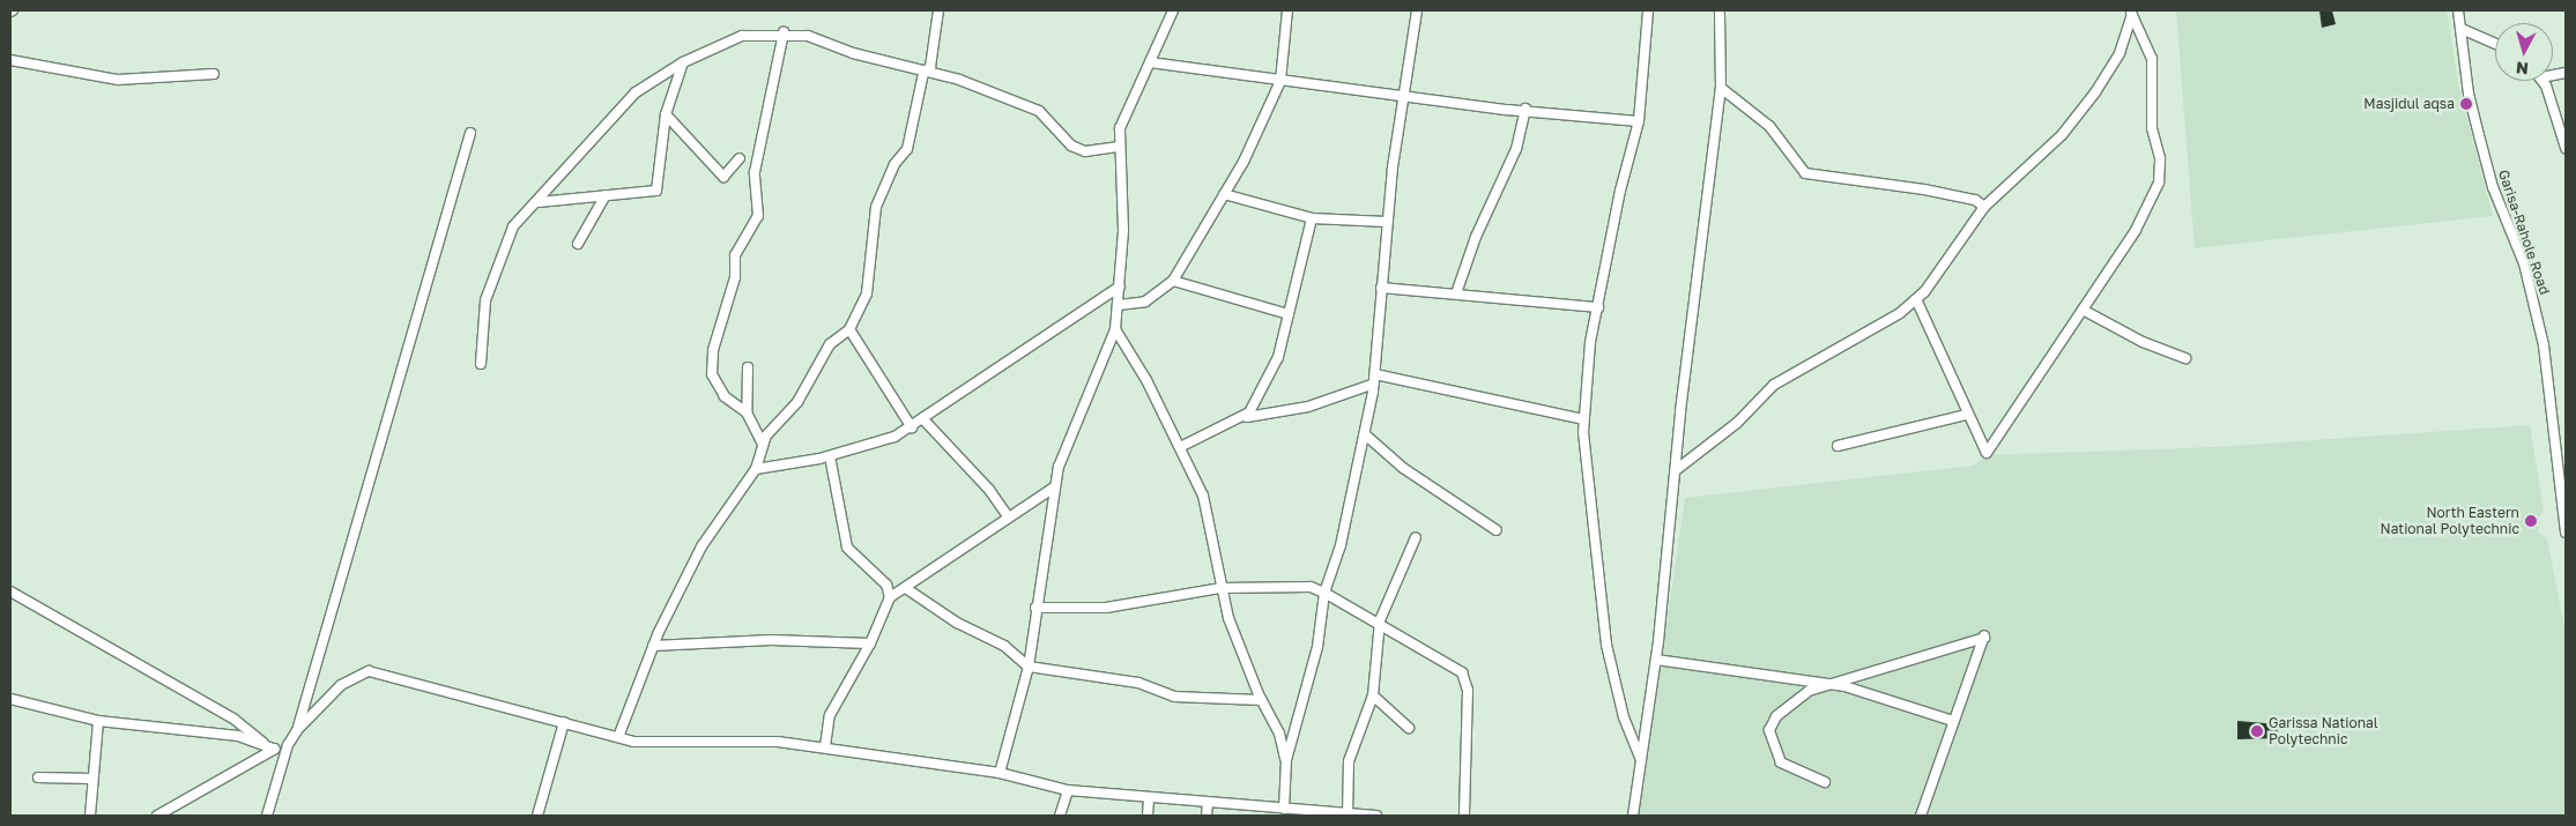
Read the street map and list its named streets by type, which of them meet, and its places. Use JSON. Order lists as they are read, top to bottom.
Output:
{
  "streets": {
    "street": ["Garisa-Rahole Road"]
  },
  "places": ["Masjidul aqsa", "North Eastern National Polytechnic", "Garissa National Polytechnic"],
  "north": "bottom"
}
